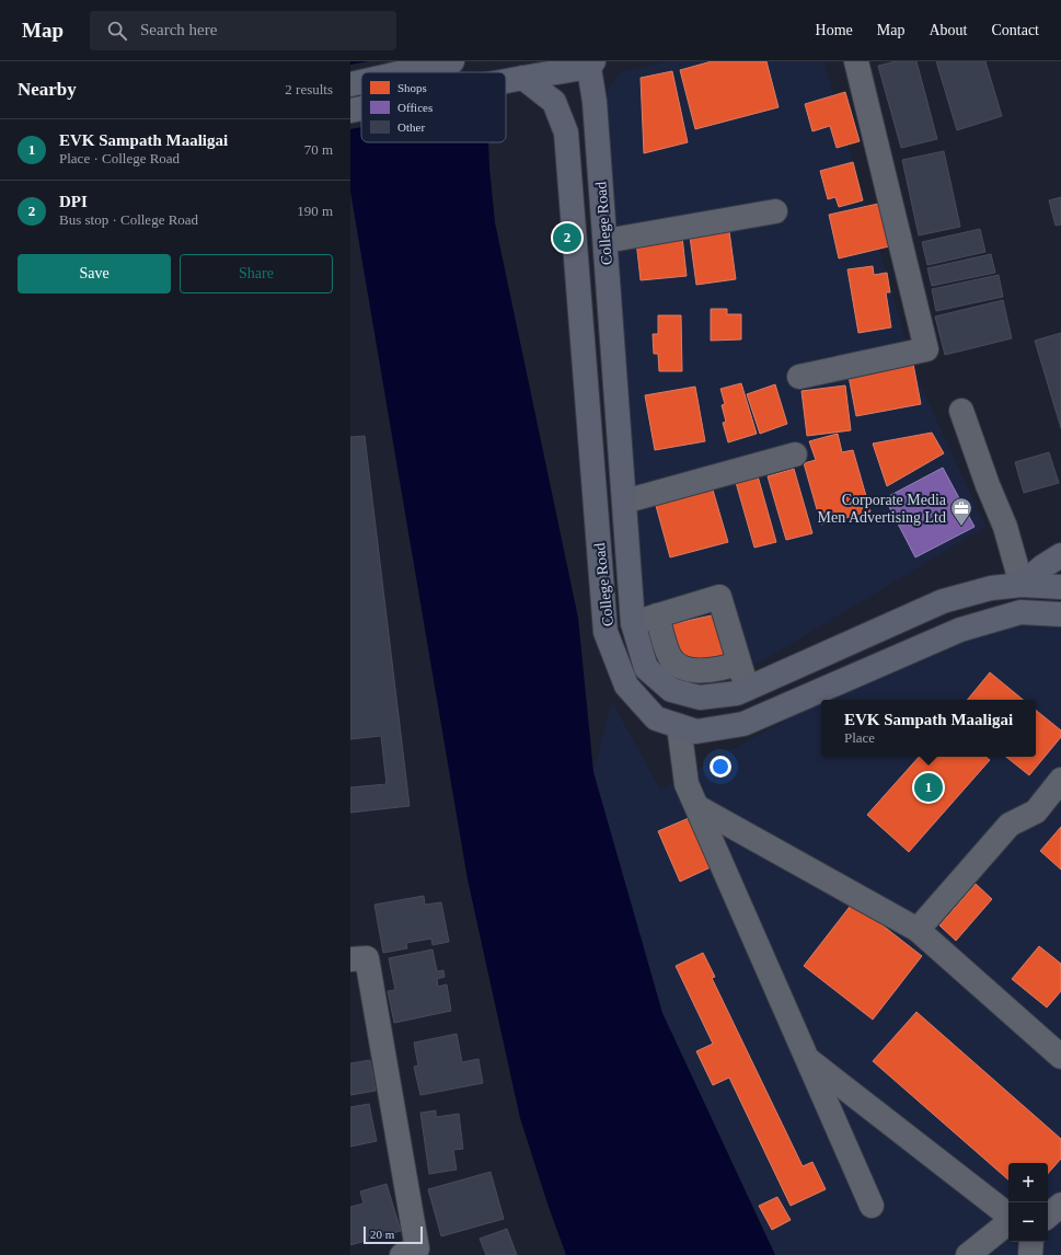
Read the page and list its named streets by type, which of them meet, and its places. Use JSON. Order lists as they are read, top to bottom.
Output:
{
  "streets": {
    "main road": ["College Road"]
  },
  "places": {
    "office": ["Corporate Media Men Advertising Ltd"]
  },
  "legend": ["Shops", "Offices", "Other"],
  "scale_bar": "20 m",
  "page": {
    "header": "Map",
    "search": "Search here",
    "nav": [
      "Home",
      "Map",
      "About",
      "Contact"
    ],
    "heading": ["Nearby", "2 results"],
    "list": [
      {
        "mark": "1",
        "name": "EVK Sampath Maaligai",
        "note": "Place · College Road",
        "value": "70 m"
      },
      {
        "mark": "2",
        "name": "DPI",
        "note": "Bus stop · College Road",
        "value": "190 m"
      }
    ],
    "pins": ["2", "1"],
    "buttons": ["Save", "Share"],
    "popup": ["EVK Sampath Maaligai", "Place"],
    "map_buttons": ["+", "−"],
    "scale": "20 m"
  }
}
